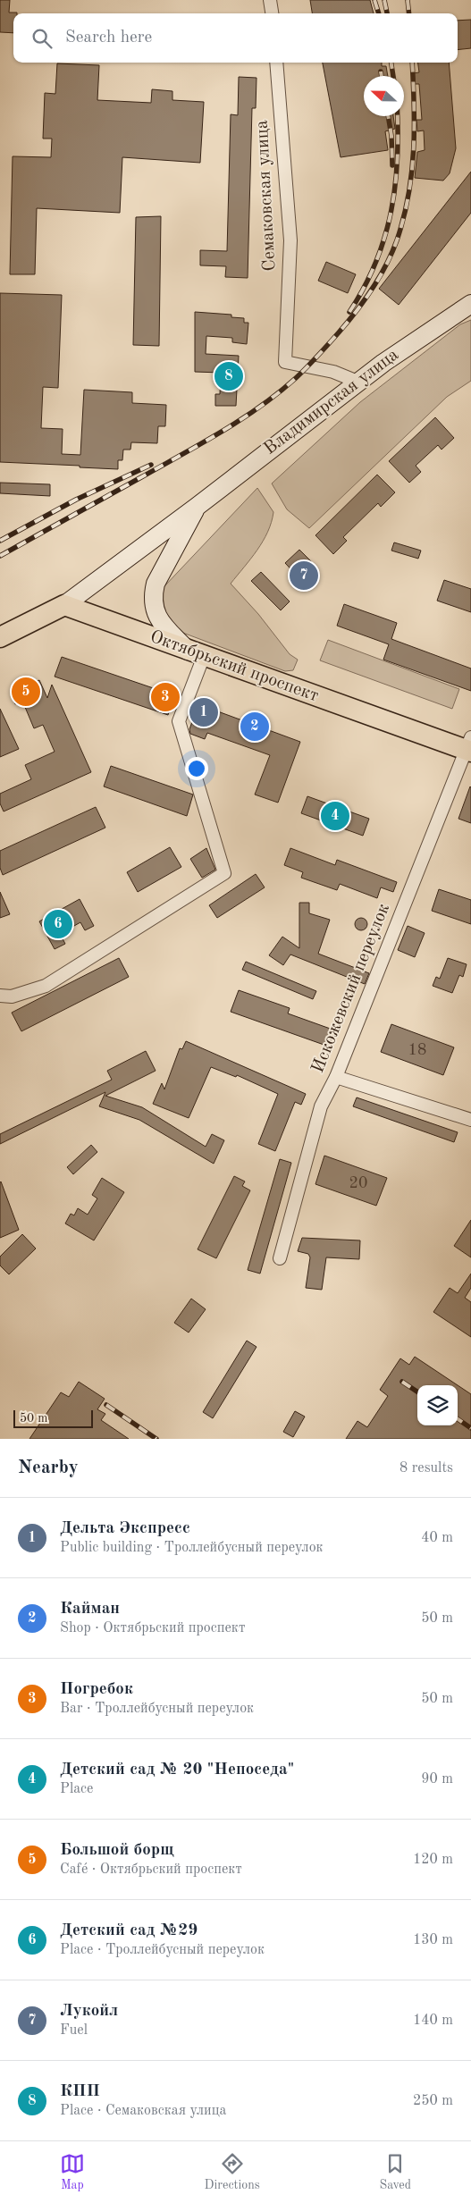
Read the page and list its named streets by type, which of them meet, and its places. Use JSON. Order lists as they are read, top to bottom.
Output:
{
  "streets": {
    "main road": ["Владимирская улица", "Октябрьский проспект"],
    "street": ["Семаковская улица", "Искожевский переулок"]
  },
  "crossings": [
    ["Семаковская улица", "Владимирская улица"],
    ["Владимирская улица", "Октябрьский проспект"],
    ["Октябрьский проспект", "Искожевский переулок"]
  ],
  "house_numbers": ["18", "20"],
  "scale_bar": "50 m",
  "north": "left",
  "page": {
    "search": "Search here",
    "pins": [
      "8",
      "7",
      "5",
      "3",
      "1",
      "2",
      "4",
      "6"
    ],
    "scale": "50 m",
    "heading": ["Nearby", "8 results"],
    "list": [
      {
        "mark": "1",
        "name": "Дельта Экспресс",
        "note": "Public building · Троллейбусный переулок",
        "value": "40 m"
      },
      {
        "mark": "2",
        "name": "Кайман",
        "note": "Shop · Октябрьский проспект",
        "value": "50 m"
      },
      {
        "mark": "3",
        "name": "Погребок",
        "note": "Bar · Троллейбусный переулок",
        "value": "50 m"
      },
      {
        "mark": "4",
        "name": "Детский сад № 20 \"Непоседа\"",
        "note": "Place",
        "value": "90 m"
      },
      {
        "mark": "5",
        "name": "Большой борщ",
        "note": "Café · Октябрьский проспект",
        "value": "120 m"
      },
      {
        "mark": "6",
        "name": "Детский сад №29",
        "note": "Place · Троллейбусный переулок",
        "value": "130 m"
      },
      {
        "mark": "7",
        "name": "Лукойл",
        "note": "Fuel",
        "value": "140 m"
      },
      {
        "mark": "8",
        "name": "КПП",
        "note": "Place · Семаковская улица",
        "value": "250 m"
      }
    ],
    "nav": ["Map", "Directions", "Saved"]
  }
}
